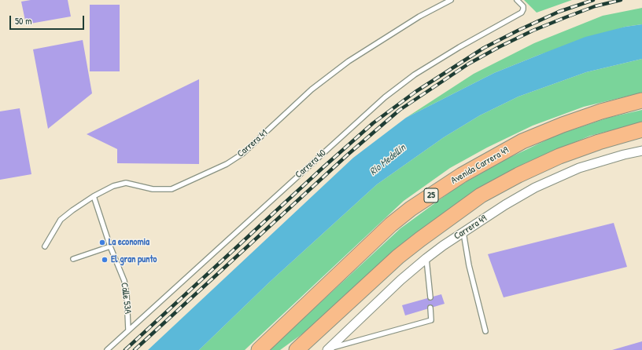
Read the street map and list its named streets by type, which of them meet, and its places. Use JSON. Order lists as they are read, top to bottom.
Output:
{
  "streets": {
    "highway": ["Avenida Carrera 49", "25"],
    "street": ["Carrera 49"],
    "lane": ["Carrera 41", "Carrera 40", "Calle 53A"]
  },
  "crossings": [
    ["Carrera 41", "Calle 53A"],
    ["Carrera 40", "Calle 53A"]
  ],
  "water": ["Río Medellín"],
  "places": ["La economia", "El gran punto"],
  "scale_bar": "50 m"
}
